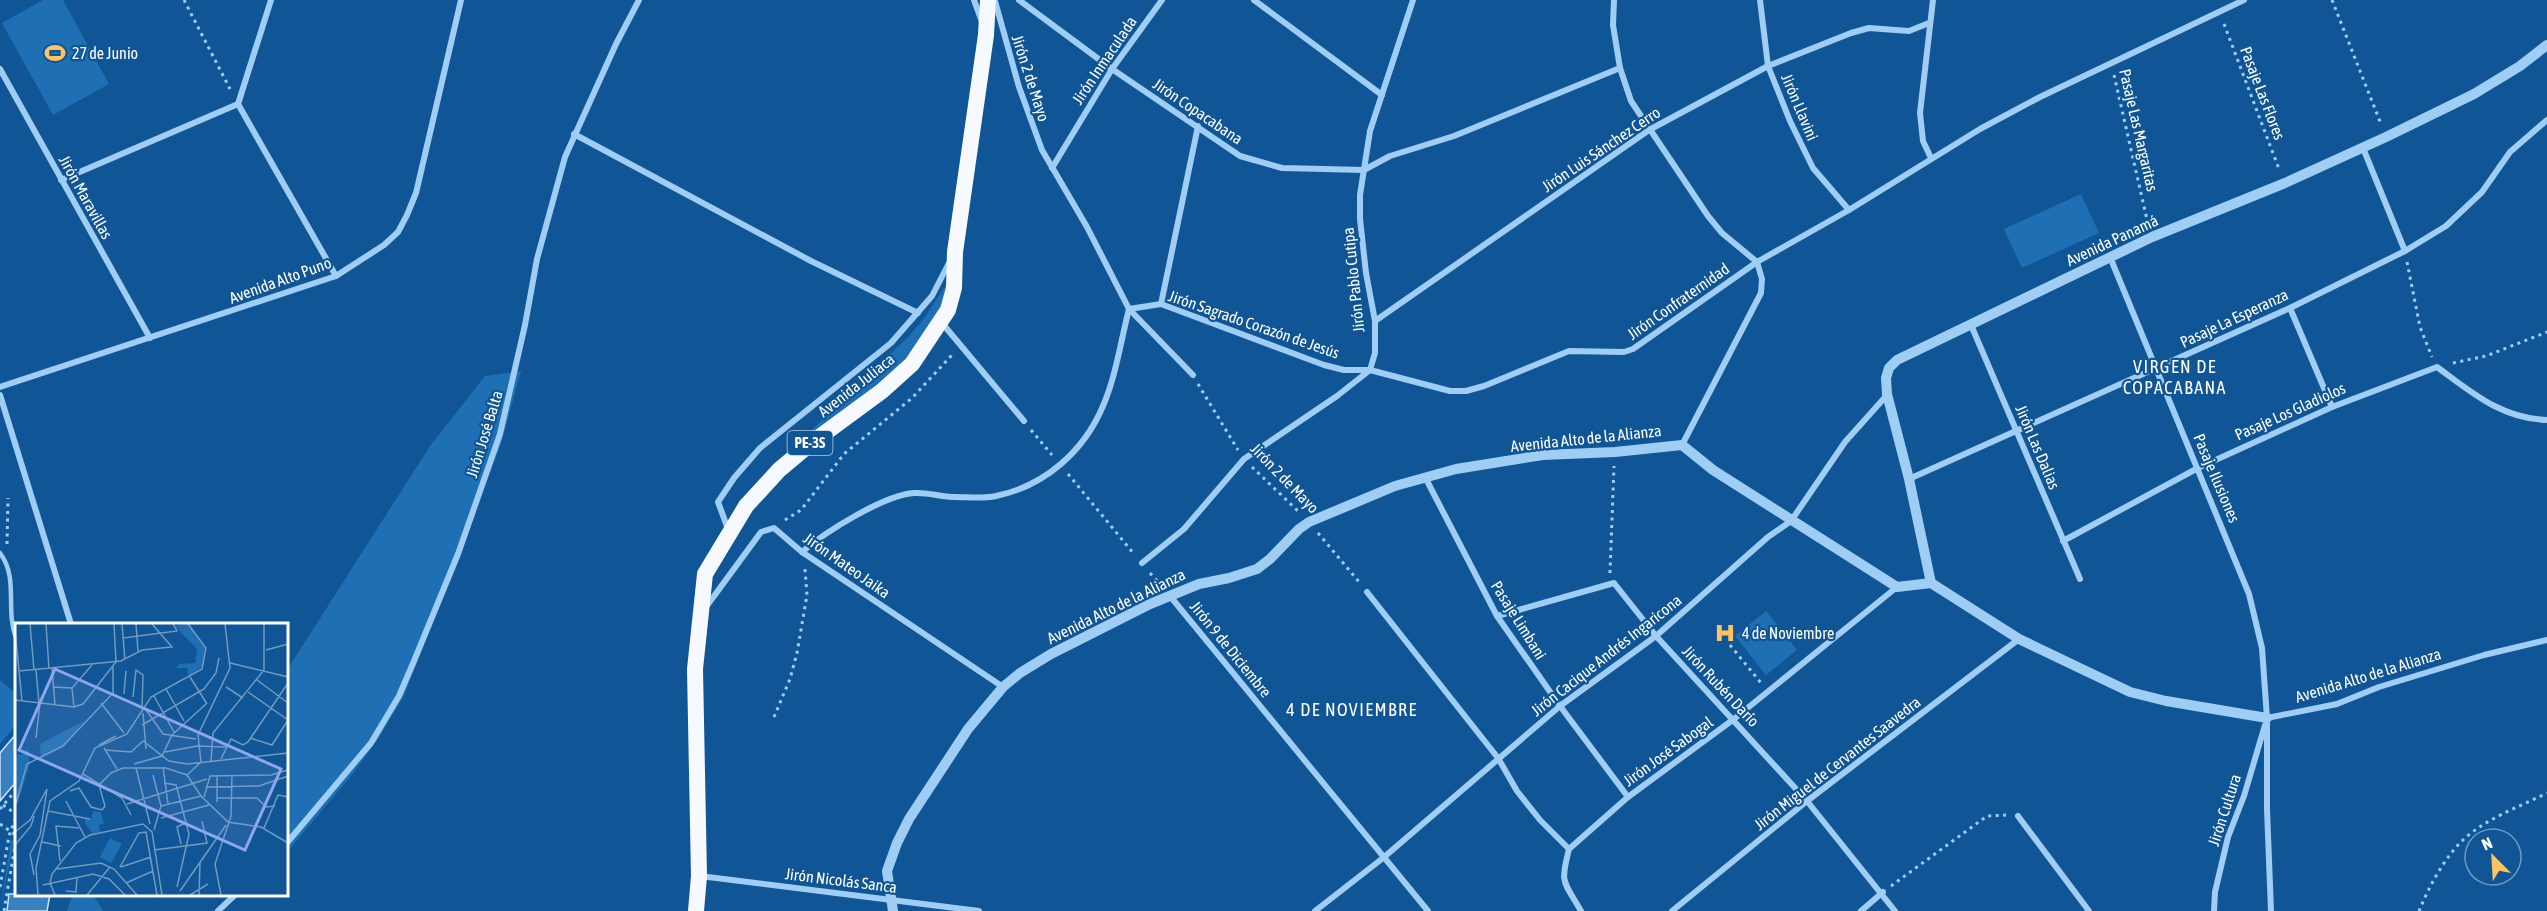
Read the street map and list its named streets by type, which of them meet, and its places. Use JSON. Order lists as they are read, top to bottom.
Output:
{
  "streets": {
    "highway": ["Avenida Juliaca", "PE-3S"],
    "street": [
      "Jirón Inmaculada",
      "Jirón 2 de Mayo",
      "Jirón Llavini",
      "Jirón Copacabana",
      "Jirón Luis Sánchez Cerro",
      "Jirón Maravillas",
      "Avenida Panamá",
      "Avenida Alto Puno",
      "Jirón Pablo Cutipa",
      "Jirón Confraternidad",
      "Pasaje La Esperanza",
      "Jirón Sagrado Corazón de Jesús",
      "Pasaje Los Gladiolos",
      "Jirón José Balta",
      "Avenida Alto de la Alianza",
      "Jirón Las Dalias",
      "Pasaje Ilusiones",
      "Jirón Mateo Jaika",
      "Pasaje Limbani",
      "Jirón 9 de Diciembre",
      "Jirón Cacique Andrés Ingaricona",
      "Jirón Rubén Darío",
      "Jirón José Sabogal",
      "Jirón Miguel de Cervantes Saavedra",
      "Jirón Cultura",
      "Jirón Nicolás Sanca"
    ],
    "path": ["Pasaje Las Flores", "Pasaje Las Margaritas"]
  },
  "crossings": [
    ["Jirón Inmaculada", "Jirón 2 de Mayo"],
    ["Jirón Inmaculada", "Jirón Copacabana"],
    ["Jirón 2 de Mayo", "Jirón Sagrado Corazón de Jesús"],
    ["Jirón 2 de Mayo", "Avenida Alto de la Alianza"],
    ["Pasaje Las Flores", "Avenida Panamá"],
    ["Pasaje Las Flores", "Jirón Confraternidad"],
    ["Jirón Llavini", "Jirón Luis Sánchez Cerro"],
    ["Jirón Llavini", "Jirón Confraternidad"],
    ["Jirón Copacabana", "Jirón Pablo Cutipa"],
    ["Pasaje Las Margaritas", "Avenida Panamá"],
    ["Pasaje Las Margaritas", "Jirón Confraternidad"],
    ["Jirón Luis Sánchez Cerro", "Jirón Pablo Cutipa"],
    ["Jirón Maravillas", "Avenida Alto Puno"],
    ["Avenida Panamá", "Pasaje La Esperanza"],
    ["Avenida Panamá", "Avenida Alto de la Alianza"],
    ["Avenida Panamá", "Jirón Las Dalias"],
    ["Avenida Panamá", "Pasaje Ilusiones"],
    ["Avenida Panamá", "Jirón Cacique Andrés Ingaricona"],
    ["Jirón Pablo Cutipa", "Jirón Confraternidad"],
    ["Jirón Pablo Cutipa", "Jirón Sagrado Corazón de Jesús"],
    ["Jirón Confraternidad", "Jirón Sagrado Corazón de Jesús"],
    ["Pasaje La Esperanza", "Jirón Las Dalias"],
    ["Pasaje La Esperanza", "Pasaje Ilusiones"],
    ["Avenida Juliaca", "Jirón Nicolás Sanca"],
    ["Pasaje Los Gladiolos", "Jirón Las Dalias"],
    ["Pasaje Los Gladiolos", "Pasaje Ilusiones"],
    ["Avenida Alto de la Alianza", "Pasaje Ilusiones"],
    ["Avenida Alto de la Alianza", "Jirón Mateo Jaika"],
    ["Avenida Alto de la Alianza", "Pasaje Limbani"],
    ["Avenida Alto de la Alianza", "Jirón 9 de Diciembre"],
    ["Avenida Alto de la Alianza", "Jirón Cacique Andrés Ingaricona"],
    ["Avenida Alto de la Alianza", "Jirón José Sabogal"],
    ["Avenida Alto de la Alianza", "Jirón Miguel de Cervantes Saavedra"],
    ["Avenida Alto de la Alianza", "Jirón Cultura"],
    ["Avenida Alto de la Alianza", "Jirón Nicolás Sanca"],
    ["Pasaje Ilusiones", "Jirón Cultura"],
    ["Pasaje Limbani", "Jirón Cacique Andrés Ingaricona"],
    ["Pasaje Limbani", "Jirón José Sabogal"],
    ["Jirón 9 de Diciembre", "Jirón Cacique Andrés Ingaricona"],
    ["Jirón Cacique Andrés Ingaricona", "Jirón Rubén Darío"],
    ["Jirón Rubén Darío", "Jirón José Sabogal"],
    ["Jirón Rubén Darío", "Jirón Miguel de Cervantes Saavedra"]
  ],
  "districts": ["VIRGEN DE COPACABANA", "4 DE NOVIEMBRE"],
  "places": {
    "sports": ["27 de Junio"],
    "hospital": ["4 de Noviembre"]
  },
  "north": "top left"
}
